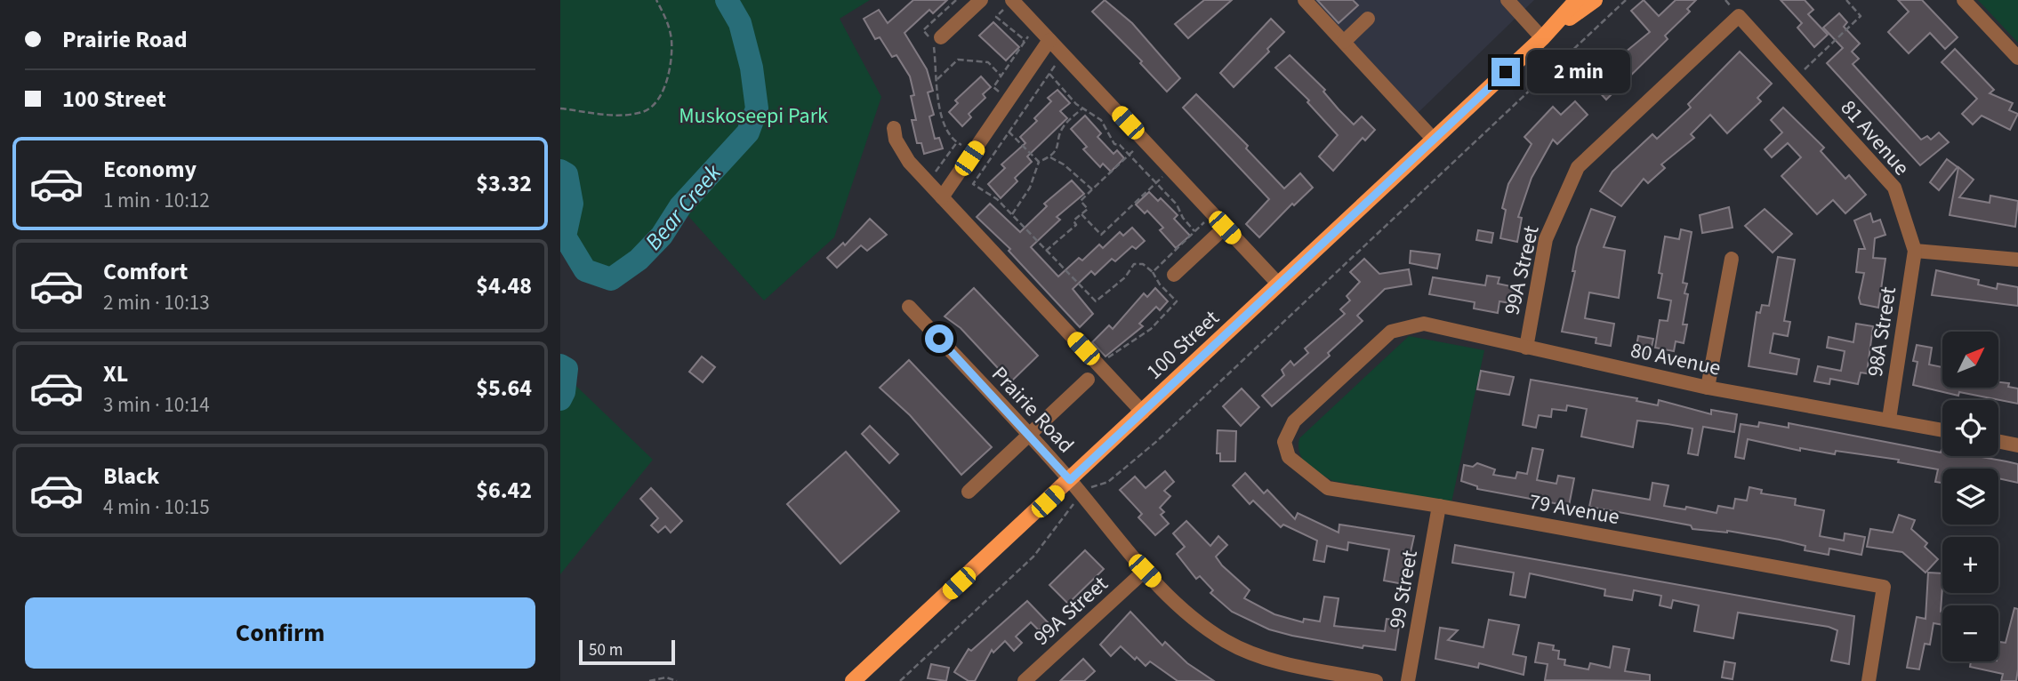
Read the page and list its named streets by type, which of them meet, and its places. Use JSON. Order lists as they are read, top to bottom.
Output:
{
  "streets": {
    "main road": ["100 Street"],
    "street": [
      "81 Avenue",
      "99A Street",
      "98A Street",
      "80 Avenue",
      "Prairie Road",
      "79 Avenue",
      "99 Street"
    ]
  },
  "crossings": [
    ["81 Avenue", "99A Street"],
    ["81 Avenue", "98A Street"],
    ["99A Street", "80 Avenue"],
    ["99A Street", "Prairie Road"],
    ["98A Street", "80 Avenue"],
    ["100 Street", "Prairie Road"],
    ["80 Avenue", "79 Avenue"],
    ["79 Avenue", "99 Street"]
  ],
  "water": ["Bear Creek"],
  "parks": ["Muskoseepi Park"],
  "scale_bar": "50 m",
  "north": "top right",
  "page": {
    "banner": ["Prairie Road", "100 Street"],
    "bubble": "2 min",
    "list": [
      {
        "name": "Economy",
        "note": "1 min · 10:12",
        "value": "$3.32"
      },
      {
        "name": "Comfort",
        "note": "2 min · 10:13",
        "value": "$4.48"
      },
      {
        "name": "XL",
        "note": "3 min · 10:14",
        "value": "$5.64"
      },
      {
        "name": "Black",
        "note": "4 min · 10:15",
        "value": "$6.42"
      }
    ],
    "map_buttons": ["+", "−"],
    "buttons": "Confirm",
    "scale": "50 m"
  }
}
